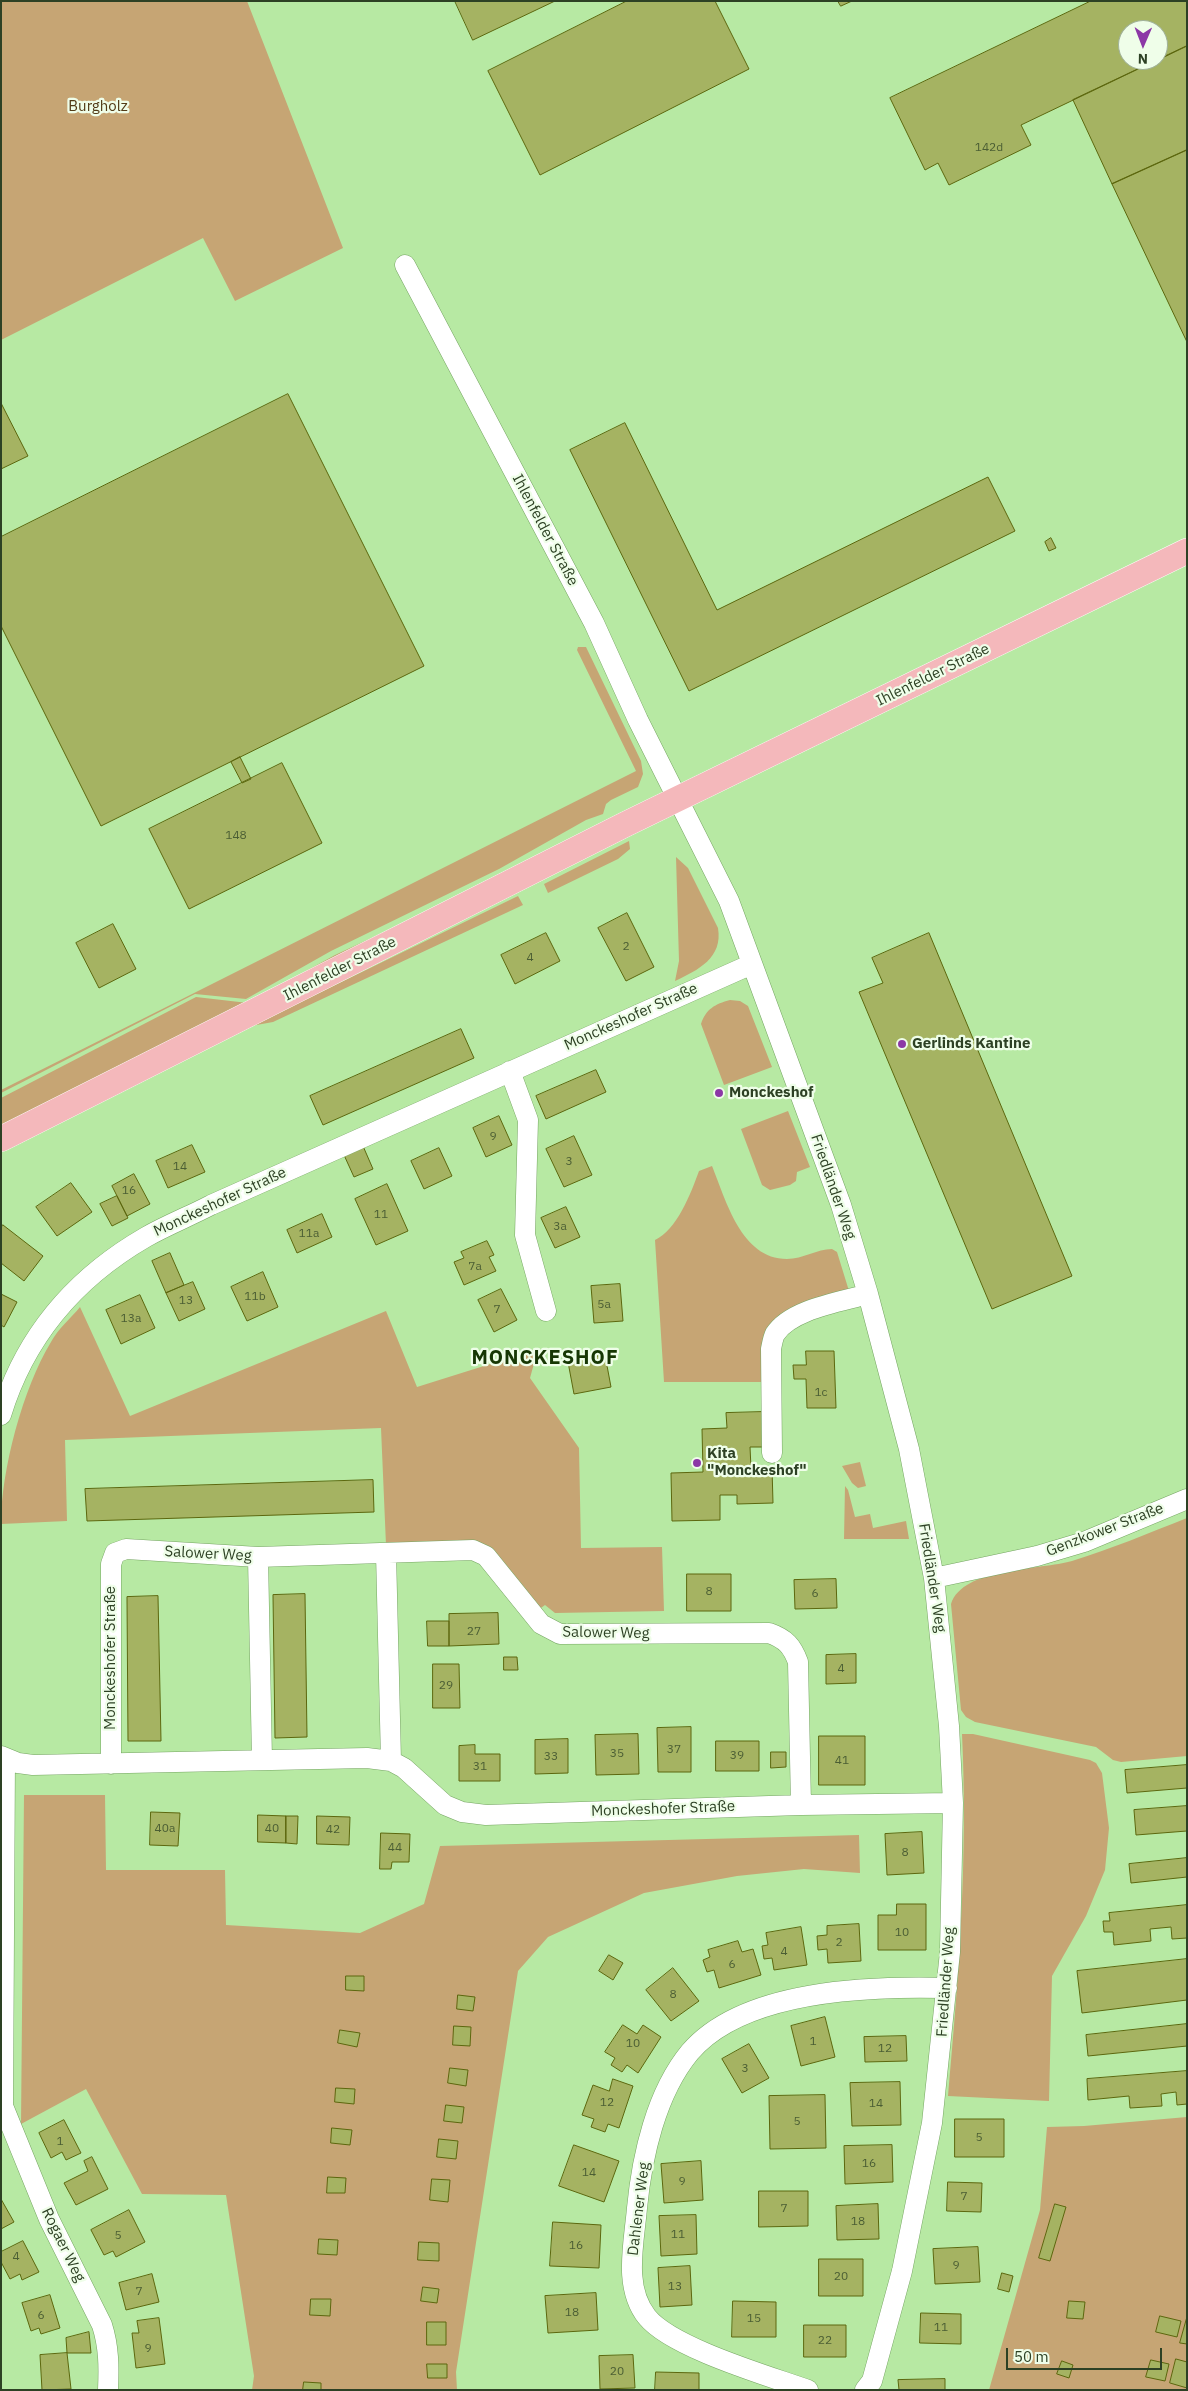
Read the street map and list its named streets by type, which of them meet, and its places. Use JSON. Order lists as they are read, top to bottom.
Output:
{
  "streets": {
    "main road": ["Ihlenfelder Straße"],
    "street": [
      "Monckeshofer Straße",
      "Friedländer Weg",
      "Genzkower Straße",
      "Salower Weg",
      "Dahlener Weg",
      "Rogaer Weg"
    ]
  },
  "crossings": [
    ["Ihlenfelder Straße", "Friedländer Weg"],
    ["Monckeshofer Straße", "Friedländer Weg"],
    ["Monckeshofer Straße", "Salower Weg"],
    ["Monckeshofer Straße", "Rogaer Weg"],
    ["Friedländer Weg", "Genzkower Straße"],
    ["Friedländer Weg", "Dahlener Weg"]
  ],
  "districts": ["MONCKESHOF"],
  "parks": ["Burgholz"],
  "places": ["Gerlinds Kantine", "Monckeshof", "Kita \"Monckeshof\""],
  "house_numbers": [
    "142d",
    "148",
    "2",
    "4",
    "9",
    "3",
    "14",
    "16",
    "11",
    "3a",
    "11a",
    "7a",
    "11b",
    "13",
    "5a",
    "7",
    "13a",
    "1c",
    "8",
    "6",
    "27",
    "4",
    "29",
    "37",
    "35",
    "39",
    "33",
    "41",
    "31",
    "40a",
    "40",
    "42",
    "44",
    "8",
    "10",
    "2",
    "4",
    "6",
    "8",
    "1",
    "10",
    "12",
    "3",
    "12",
    "14",
    "5",
    "5",
    "1",
    "16",
    "14",
    "9",
    "7",
    "7",
    "18",
    "11",
    "5",
    "16",
    "4",
    "9",
    "20",
    "13",
    "7",
    "18",
    "6",
    "15",
    "11",
    "22",
    "9",
    "20"
  ],
  "scale_bar": "50 m",
  "north": "bottom"
}
